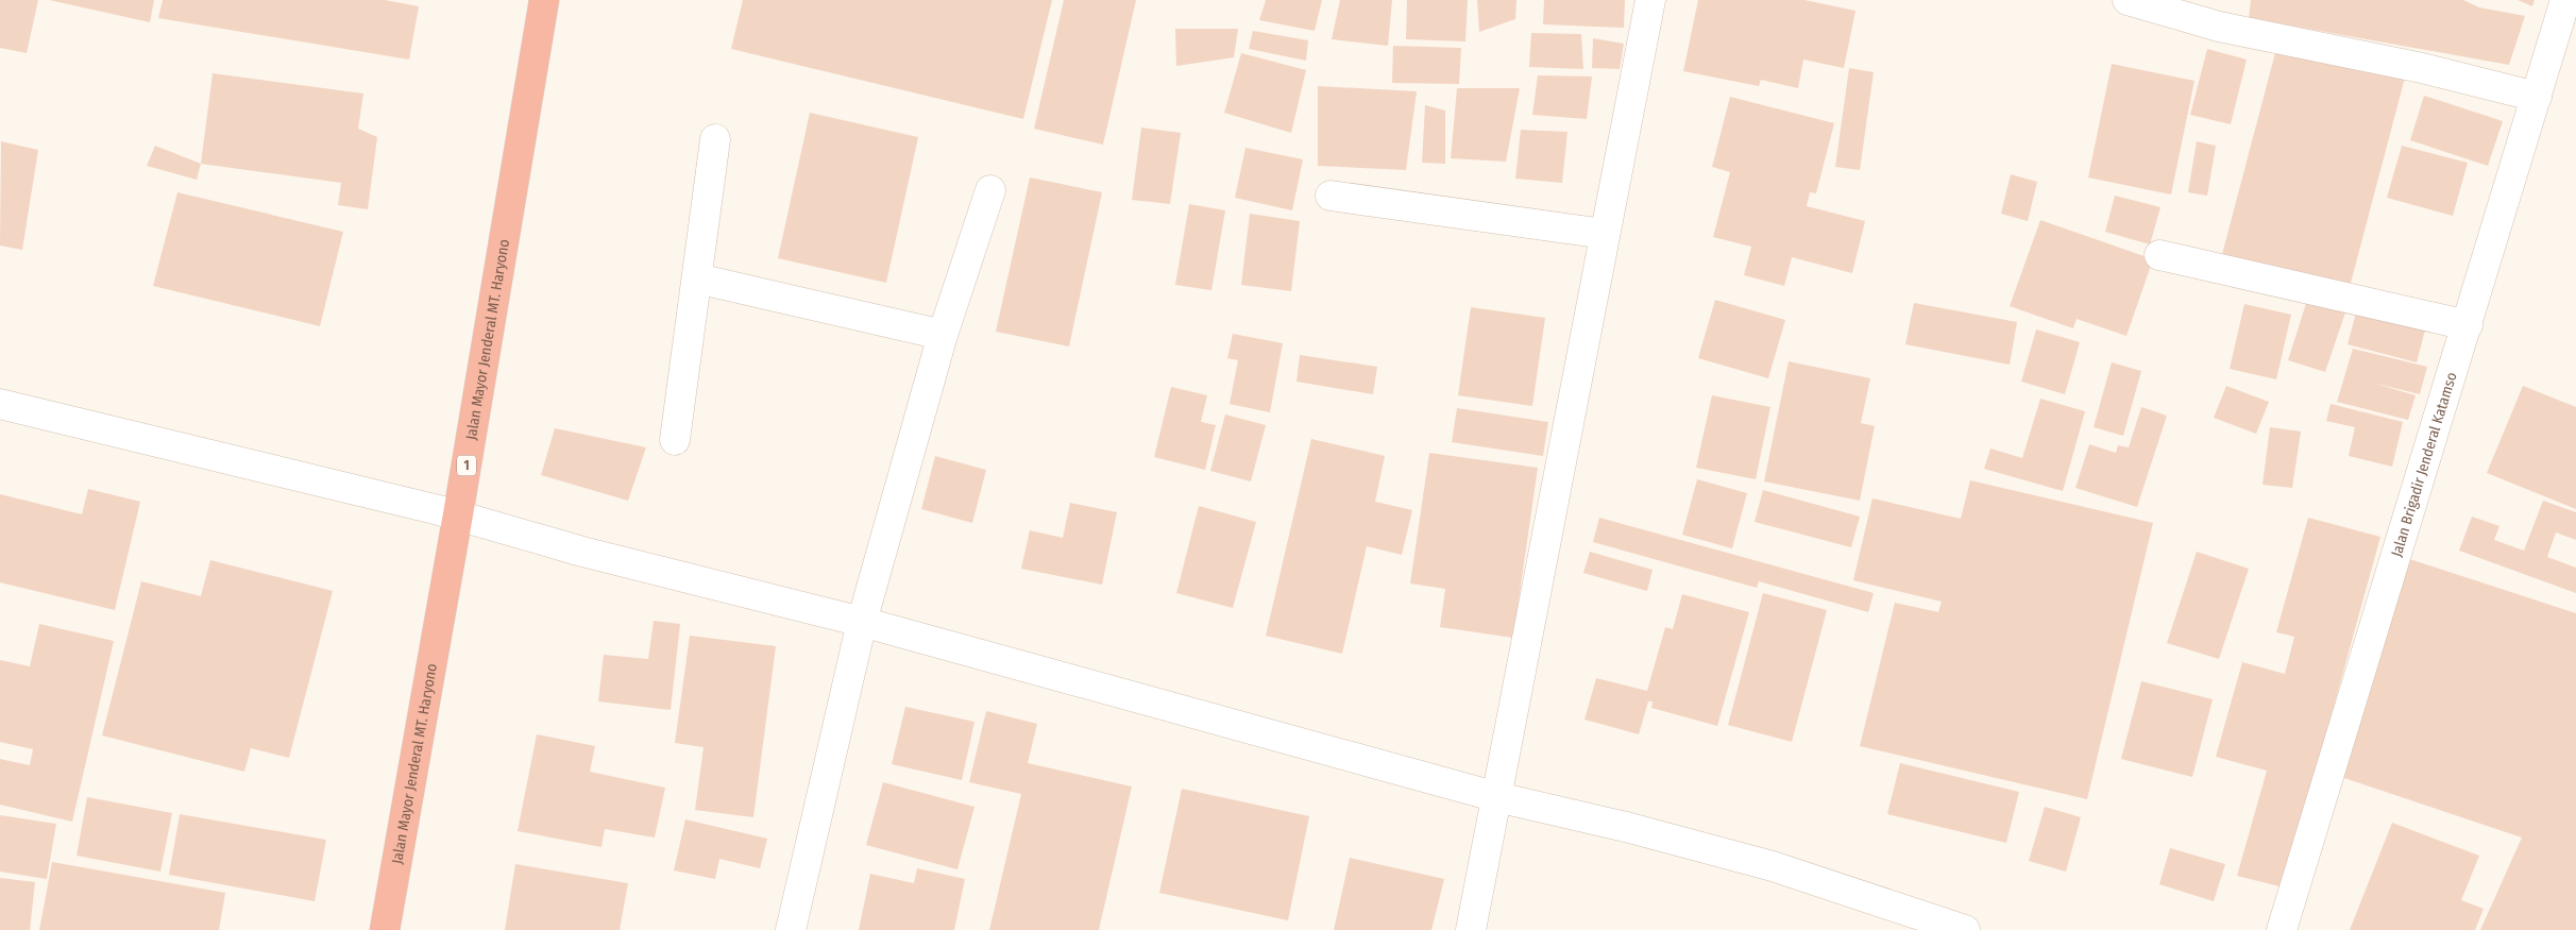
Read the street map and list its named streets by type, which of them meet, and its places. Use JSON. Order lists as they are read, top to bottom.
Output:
{
  "streets": {
    "highway": ["Jalan Mayor Jenderal MT. Haryono", "1"],
    "street": ["Jalan Brigadir Jenderal Katamso"]
  }
}
